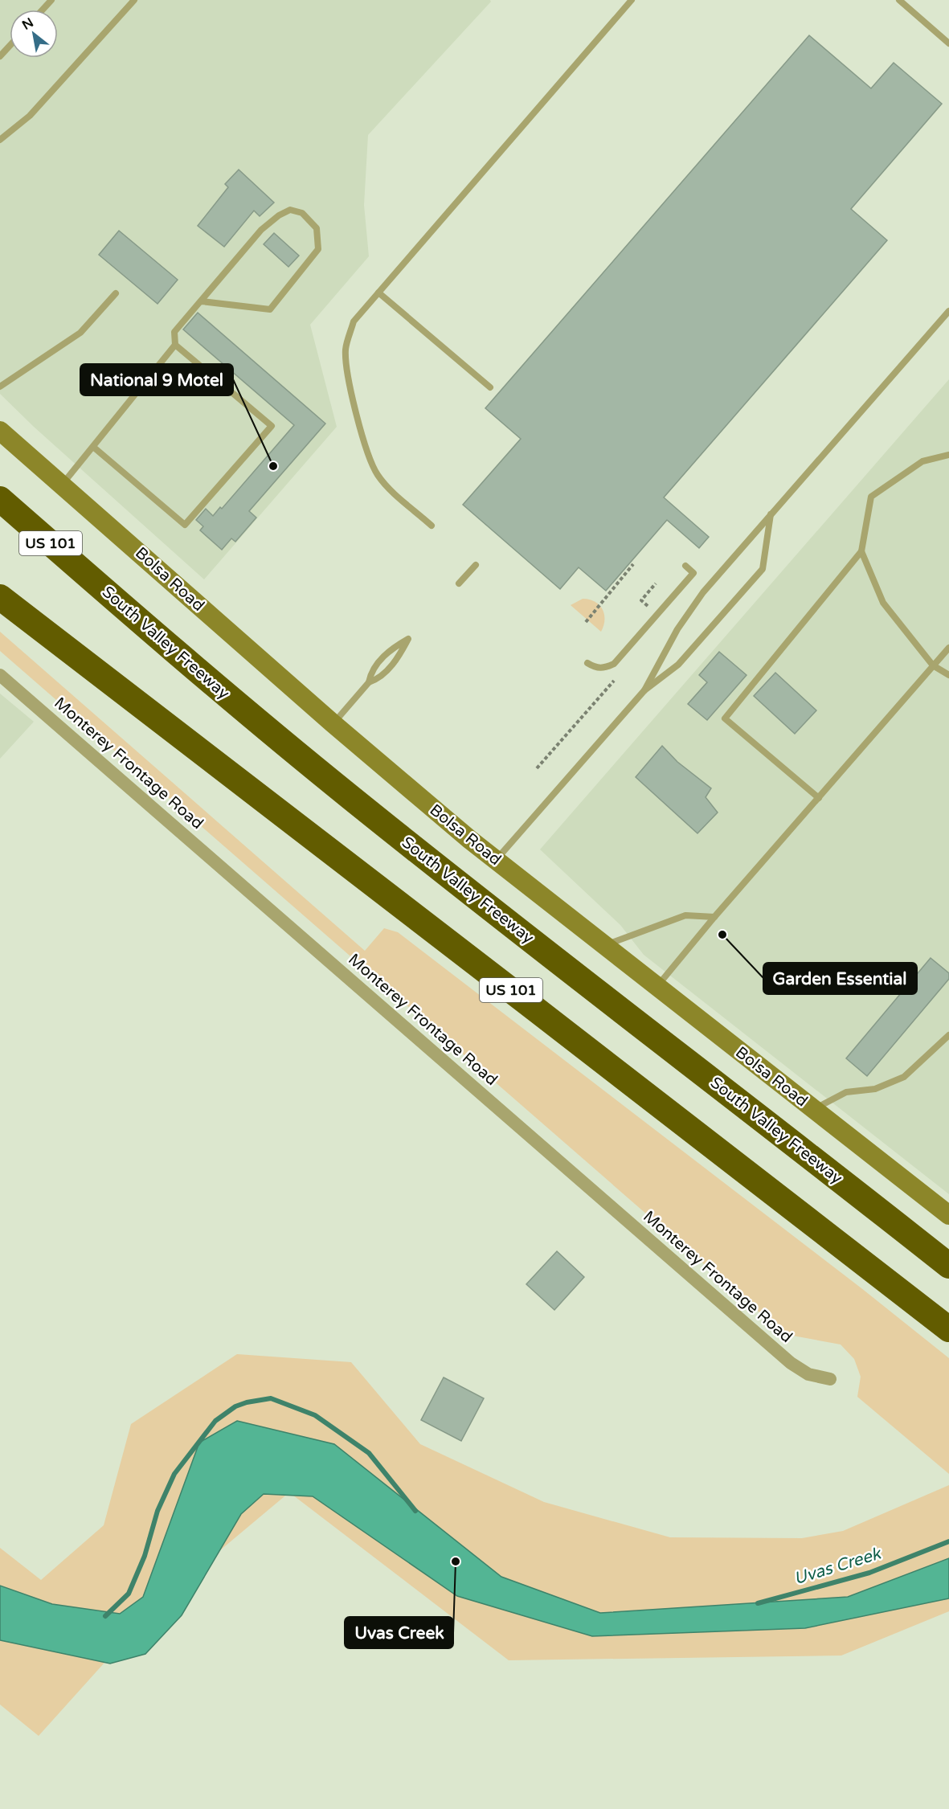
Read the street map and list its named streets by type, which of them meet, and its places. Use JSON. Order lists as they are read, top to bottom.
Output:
{
  "streets": {
    "highway": ["US 101", "South Valley Freeway"],
    "main road": ["Bolsa Road"],
    "street": ["Monterey Frontage Road"]
  },
  "water": ["Uvas Creek"],
  "places": ["National 9 Motel", "Garden Essential", "Uvas Creek"],
  "north": "top left"
}
